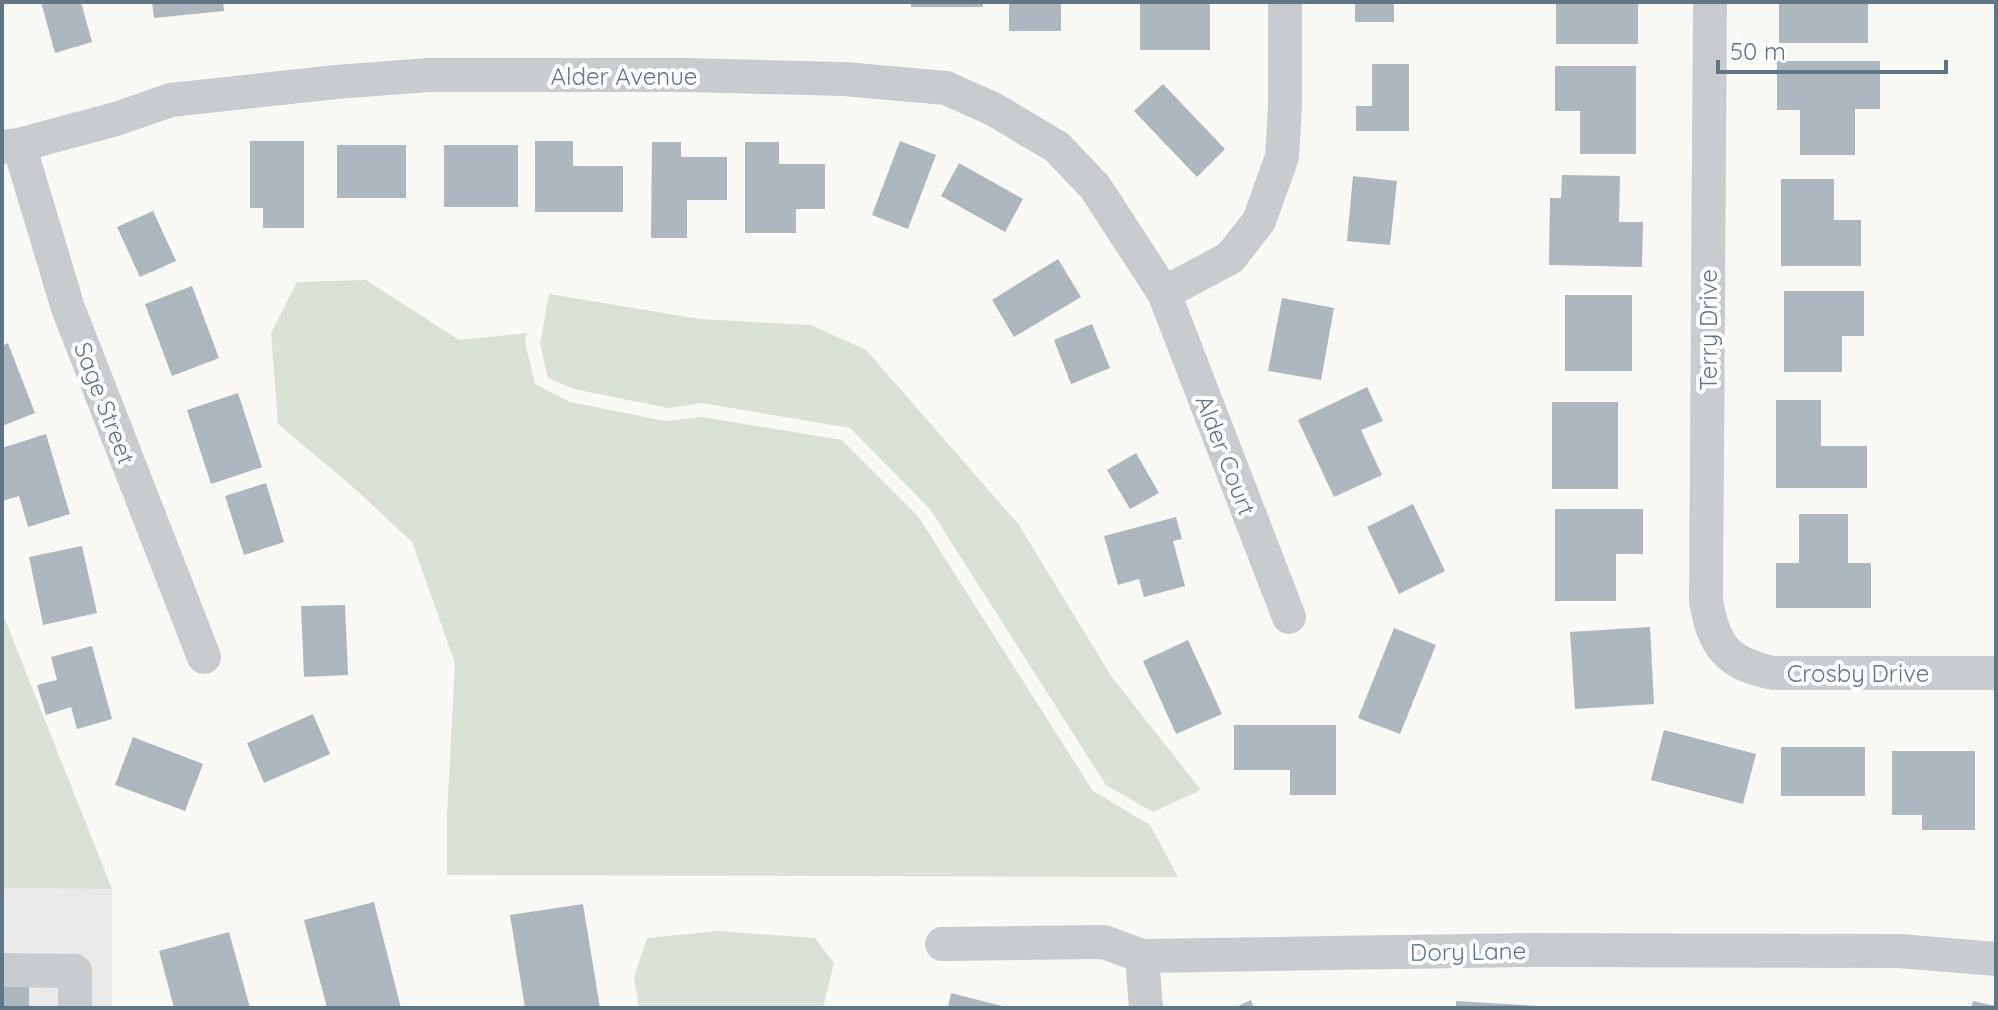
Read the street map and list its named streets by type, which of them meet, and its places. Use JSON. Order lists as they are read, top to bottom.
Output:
{
  "streets": {
    "street": [
      "Alder Avenue",
      "Terry Drive",
      "Sage Street",
      "Alder Court",
      "Crosby Drive",
      "Dory Lane"
    ]
  },
  "crossings": [
    ["Alder Avenue", "Sage Street"],
    ["Alder Avenue", "Alder Court"],
    ["Terry Drive", "Crosby Drive"]
  ],
  "scale_bar": "50 m"
}
